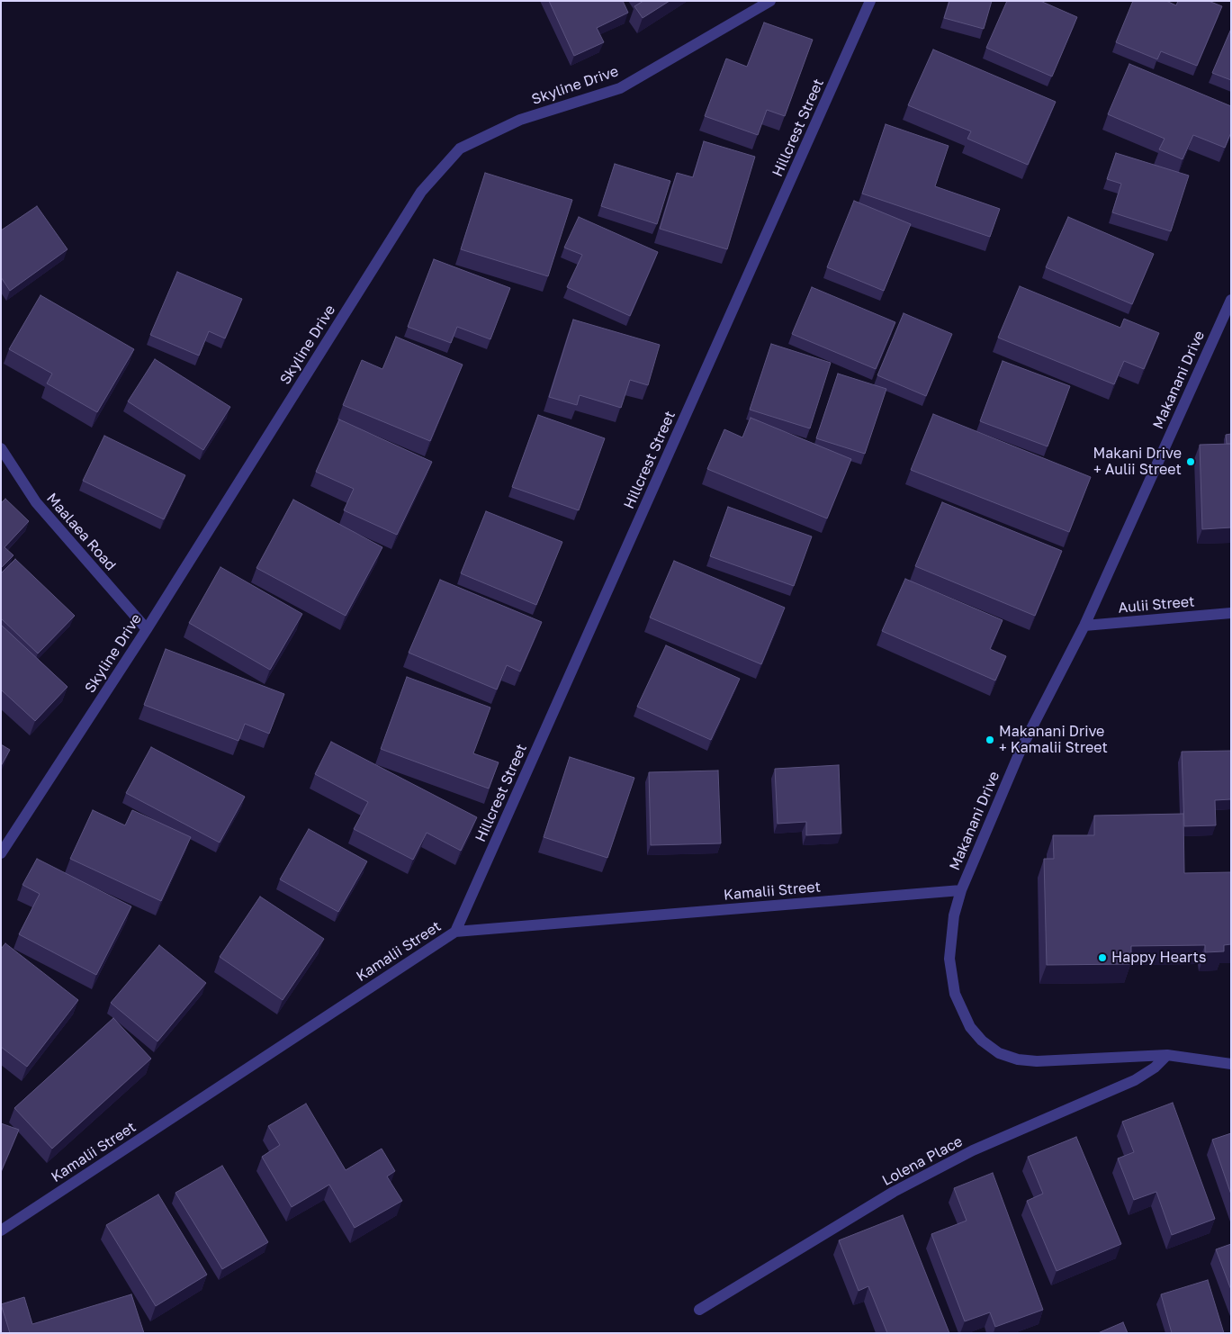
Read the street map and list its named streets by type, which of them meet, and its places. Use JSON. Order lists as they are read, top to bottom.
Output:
{
  "streets": {
    "street": [
      "Skyline Drive",
      "Hillcrest Street",
      "Makanani Drive",
      "Maalaea Road",
      "Aulii Street",
      "Kamalii Street",
      "Lolena Place"
    ]
  },
  "crossings": [
    ["Skyline Drive", "Maalaea Road"],
    ["Hillcrest Street", "Kamalii Street"],
    ["Makanani Drive", "Aulii Street"],
    ["Makanani Drive", "Kamalii Street"],
    ["Makanani Drive", "Lolena Place"]
  ],
  "places": ["Makani Drive + Aulii Street", "Makanani Drive + Kamalii Street", "Happy Hearts"]
}
